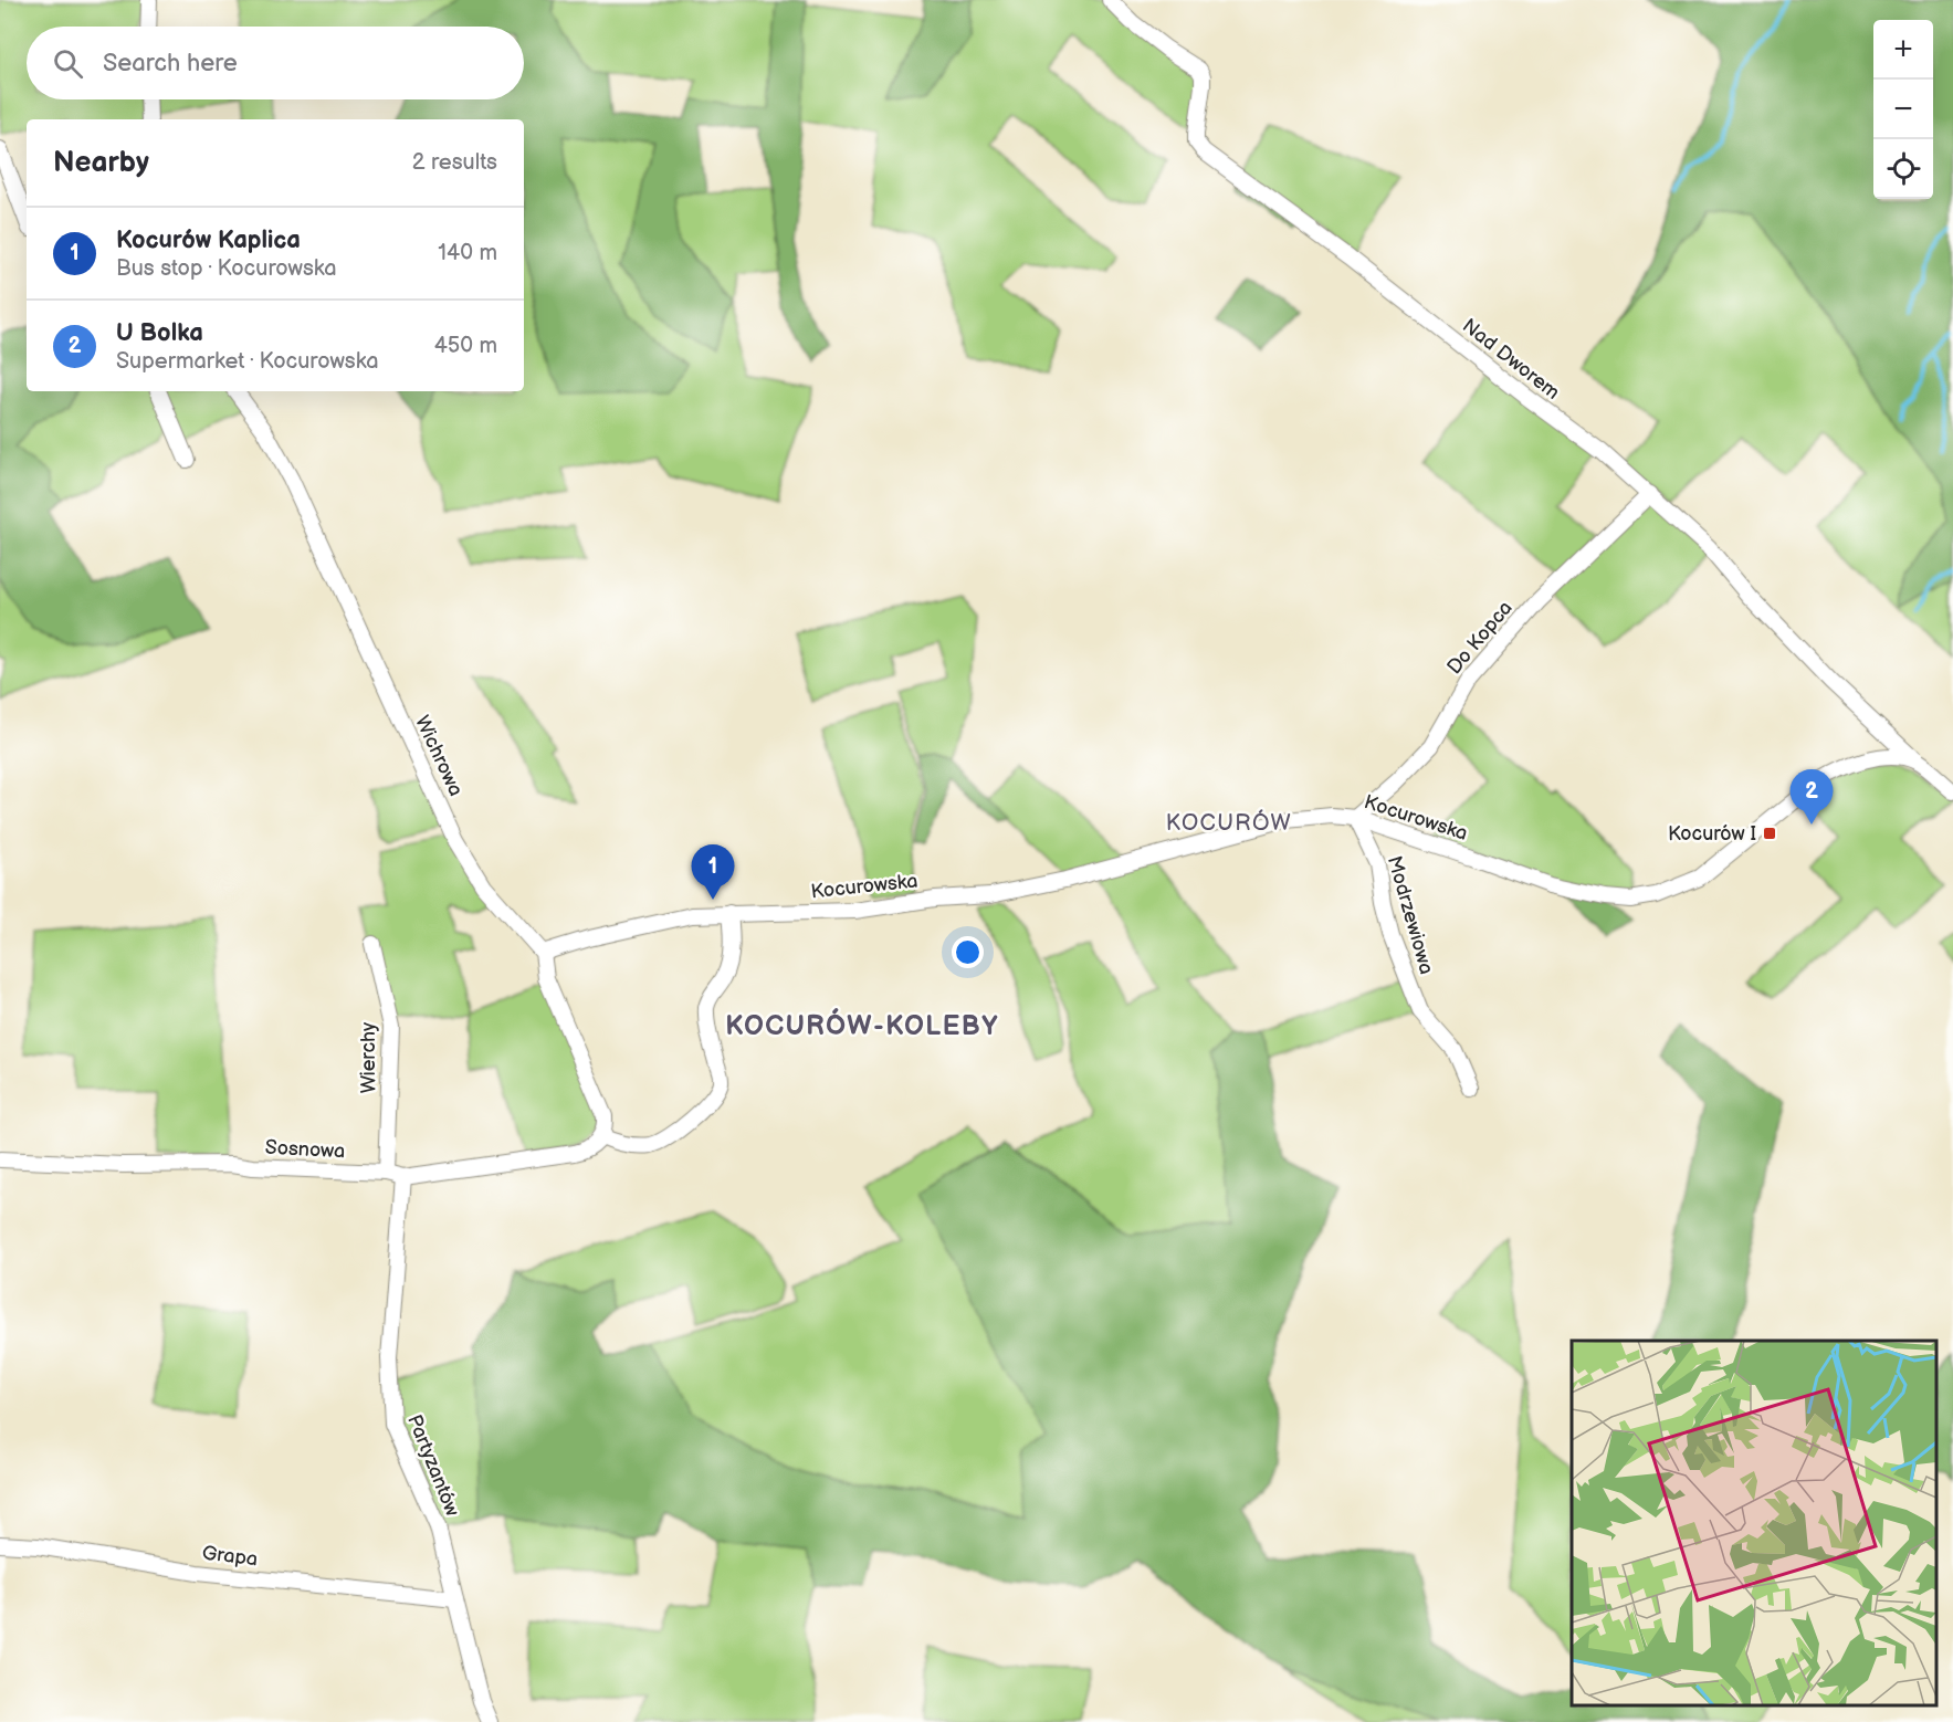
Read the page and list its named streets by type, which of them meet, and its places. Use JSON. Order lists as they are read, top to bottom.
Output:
{
  "streets": {
    "street": [
      "Nad Dworem",
      "Do Kopca",
      "Wichrowa",
      "Kocurowska",
      "Modrzewiowa",
      "Wierchy",
      "Sosnowa",
      "Partyzantów",
      "Grapa"
    ]
  },
  "crossings": [
    ["Nad Dworem", "Do Kopca"],
    ["Nad Dworem", "Kocurowska"],
    ["Do Kopca", "Kocurowska"],
    ["Do Kopca", "Modrzewiowa"],
    ["Wichrowa", "Kocurowska"],
    ["Kocurowska", "Modrzewiowa"],
    ["Wierchy", "Sosnowa"],
    ["Sosnowa", "Partyzantów"],
    ["Partyzantów", "Grapa"]
  ],
  "districts": ["KOCURÓW", "KOCURÓW-KOLEBY"],
  "places": {
    "transit": ["Kocurów I"]
  },
  "page": {
    "map_buttons": ["+", "−"],
    "search": "Search here",
    "heading": ["Nearby", "2 results"],
    "list": [
      {
        "mark": "1",
        "name": "Kocurów Kaplica",
        "note": "Bus stop · Kocurowska",
        "value": "140 m"
      },
      {
        "mark": "2",
        "name": "U Bolka",
        "note": "Supermarket · Kocurowska",
        "value": "450 m"
      }
    ],
    "pins": ["2", "1"]
  }
}
